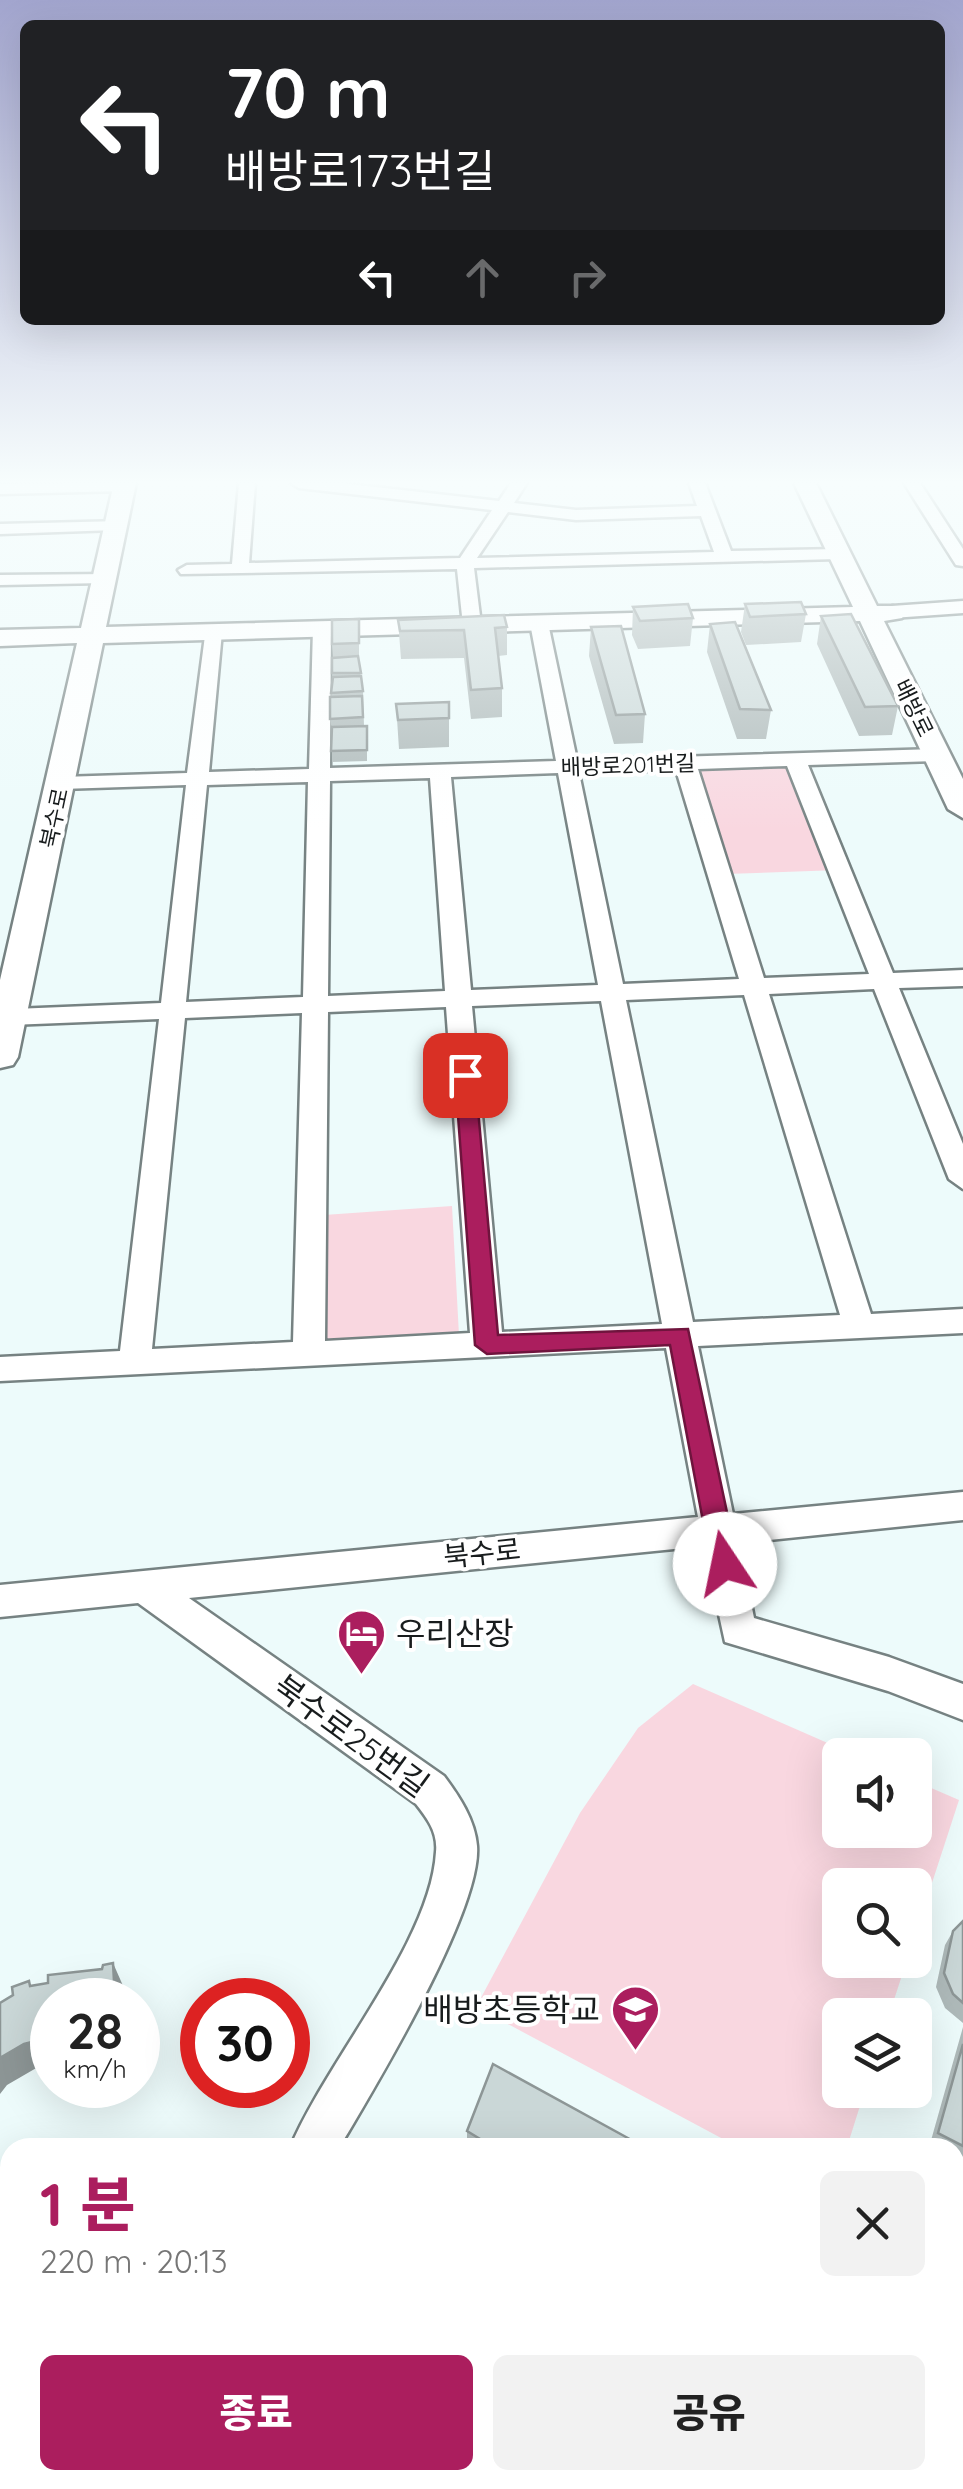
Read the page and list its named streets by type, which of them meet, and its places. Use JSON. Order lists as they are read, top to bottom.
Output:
{
  "streets": {
    "street": [
      "배방로",
      "배방로201번길",
      "북수로",
      "북수로25번길"
    ]
  },
  "crossings": [
    ["배방로", "배방로201번길"],
    ["배방로201번길", "북수로"],
    ["북수로", "북수로25번길"]
  ],
  "places": {
    "hotel": ["우리산장"],
    "school or university": ["배방초등학교"]
  },
  "page": {
    "turn": ["70 m", "배방로173번길"],
    "speed": "28 km/h",
    "limit": "30",
    "heading": ["1 분", "220 m · 20:13"],
    "buttons": ["종료", "공유"]
  }
}
